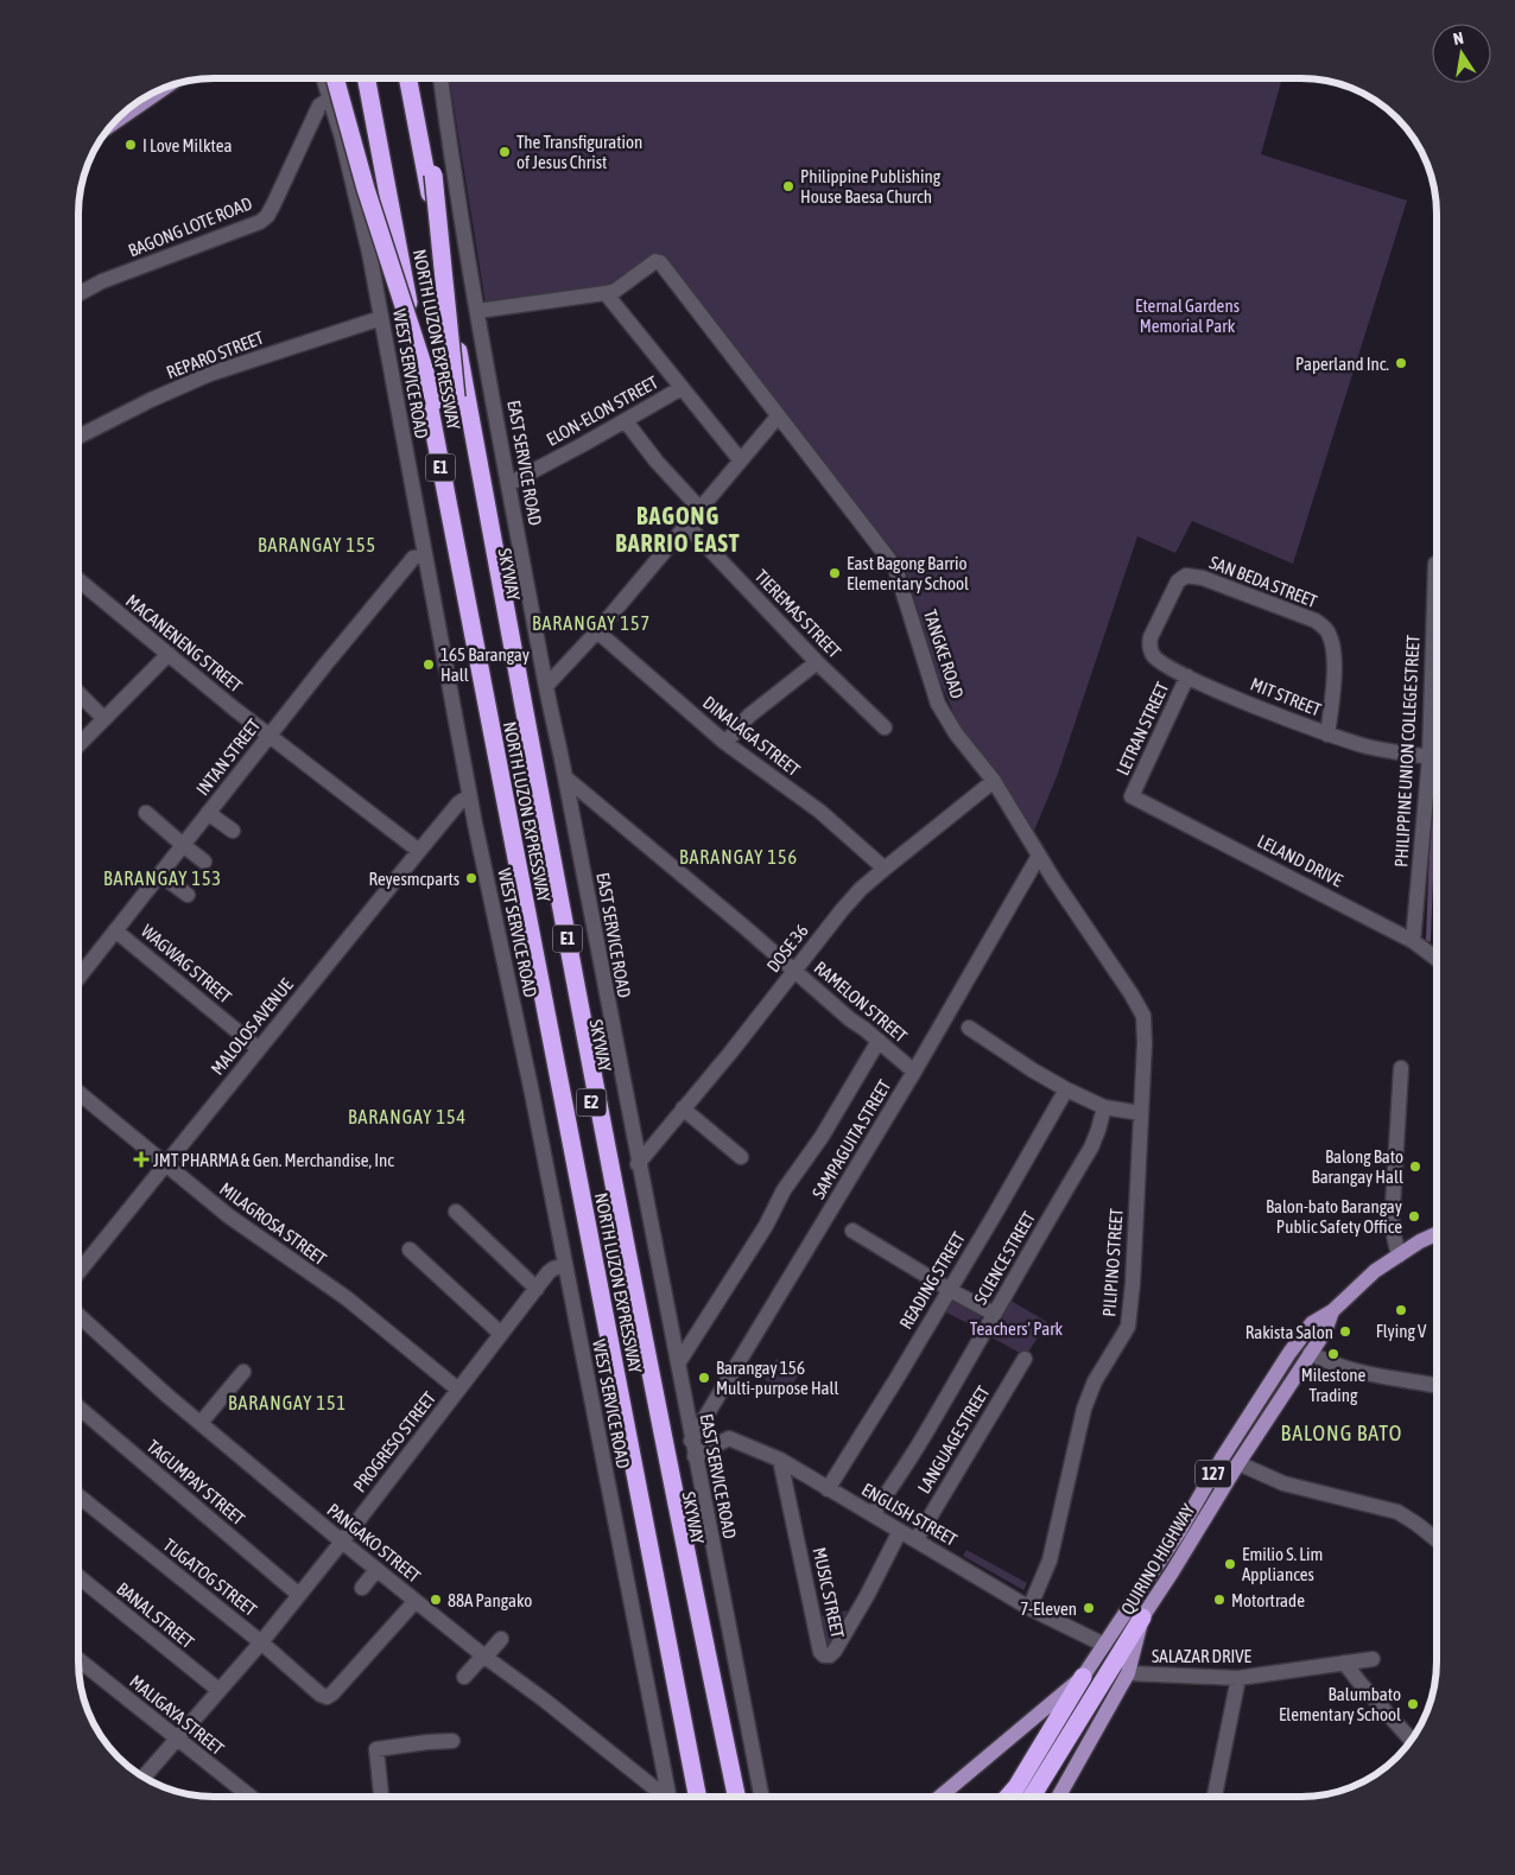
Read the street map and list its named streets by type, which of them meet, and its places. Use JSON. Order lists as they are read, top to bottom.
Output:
{
  "streets": {
    "highway": [
      "NORTH LUZON EXPRESSWAY",
      "E1",
      "SKYWAY",
      "E2"
    ],
    "main road": ["127", "QUIRINO HIGHWAY"],
    "street": [
      "BAGONG LOTE ROAD",
      "REPARO STREET",
      "WEST SERVICE ROAD",
      "ELON-ELON STREET",
      "EAST SERVICE ROAD",
      "SAN BEDA STREET",
      "TIEREMAS STREET",
      "MACANENENG STREET",
      "TANGKE ROAD",
      "MIT STREET",
      "LETRAN STREET",
      "DINALAGA STREET",
      "PHILIPPINE UNION COLLEGE STREET",
      "INTAN STREET",
      "LELAND DRIVE",
      "DOSE 36",
      "WAGWAG STREET",
      "RAMELON STREET",
      "MALOLOS AVENUE",
      "SAMPAGUITA STREET",
      "MILAGROSA STREET",
      "SCIENCE STREET",
      "PILIPINO STREET",
      "READING STREET",
      "LANGUAGE STREET",
      "PROGRESO STREET",
      "TAGUMPAY STREET",
      "ENGLISH STREET",
      "PANGAKO STREET",
      "TUGATOG STREET",
      "MUSIC STREET",
      "BANAL STREET",
      "SALAZAR DRIVE",
      "MALIGAYA STREET"
    ]
  },
  "crossings": [
    ["BAGONG LOTE ROAD", "WEST SERVICE ROAD"],
    ["REPARO STREET", "WEST SERVICE ROAD"],
    ["WEST SERVICE ROAD", "INTAN STREET"],
    ["WEST SERVICE ROAD", "MALOLOS AVENUE"],
    ["WEST SERVICE ROAD", "PROGRESO STREET"],
    ["WEST SERVICE ROAD", "PANGAKO STREET"],
    ["ELON-ELON STREET", "EAST SERVICE ROAD"],
    ["EAST SERVICE ROAD", "DOSE 36"],
    ["EAST SERVICE ROAD", "RAMELON STREET"],
    ["EAST SERVICE ROAD", "SAMPAGUITA STREET"],
    ["EAST SERVICE ROAD", "ENGLISH STREET"],
    ["SAN BEDA STREET", "MIT STREET"],
    ["MACANENENG STREET", "INTAN STREET"],
    ["MACANENENG STREET", "MALOLOS AVENUE"],
    ["TANGKE ROAD", "DOSE 36"],
    ["TANGKE ROAD", "SAMPAGUITA STREET"],
    ["TANGKE ROAD", "PILIPINO STREET"],
    ["MIT STREET", "LETRAN STREET"],
    ["MIT STREET", "PHILIPPINE UNION COLLEGE STREET"],
    ["LETRAN STREET", "LELAND DRIVE"],
    ["DINALAGA STREET", "DOSE 36"],
    ["PHILIPPINE UNION COLLEGE STREET", "LELAND DRIVE"],
    ["INTAN STREET", "WAGWAG STREET"],
    ["DOSE 36", "RAMELON STREET"],
    ["WAGWAG STREET", "MALOLOS AVENUE"],
    ["RAMELON STREET", "SAMPAGUITA STREET"],
    ["MALOLOS AVENUE", "MILAGROSA STREET"],
    ["MILAGROSA STREET", "PROGRESO STREET"],
    ["SCIENCE STREET", "ENGLISH STREET"],
    ["PILIPINO STREET", "ENGLISH STREET"],
    ["READING STREET", "ENGLISH STREET"],
    ["LANGUAGE STREET", "ENGLISH STREET"],
    ["PROGRESO STREET", "TAGUMPAY STREET"],
    ["PROGRESO STREET", "PANGAKO STREET"],
    ["PROGRESO STREET", "TUGATOG STREET"],
    ["PROGRESO STREET", "BANAL STREET"],
    ["PROGRESO STREET", "MALIGAYA STREET"],
    ["ENGLISH STREET", "QUIRINO HIGHWAY"],
    ["ENGLISH STREET", "MUSIC STREET"],
    ["PANGAKO STREET", "TUGATOG STREET"],
    ["QUIRINO HIGHWAY", "SALAZAR DRIVE"]
  ],
  "districts": [
    "BAGONG BARRIO EAST",
    "BARANGAY 155",
    "BARANGAY 157",
    "BARANGAY 156",
    "BARANGAY 153",
    "BARANGAY 154",
    "BARANGAY 151",
    "BALONG BATO"
  ],
  "parks": ["Eternal Gardens Memorial Park", "Teachers' Park"],
  "places": {
    "other": [
      "I Love Milktea",
      "The Transfiguration of Jesus Christ",
      "Philippine Publishing House Baesa Church",
      "Paperland Inc.",
      "East Bagong Barrio Elementary School",
      "165 Barangay Hall",
      "Reyesmcparts",
      "Balong Bato Barangay Hall",
      "Balon-bato Barangay Public Safety Office",
      "Flying V",
      "Rakista Salon",
      "Milestone Trading",
      "Barangay 156 Multi-purpose Hall",
      "Emilio S. Lim Appliances",
      "88A Pangako",
      "Motortrade",
      "7-Eleven",
      "Balumbato Elementary School"
    ],
    "health": ["JMT PHARMA & Gen. Merchandise, Inc"]
  },
  "north": "top"
}
